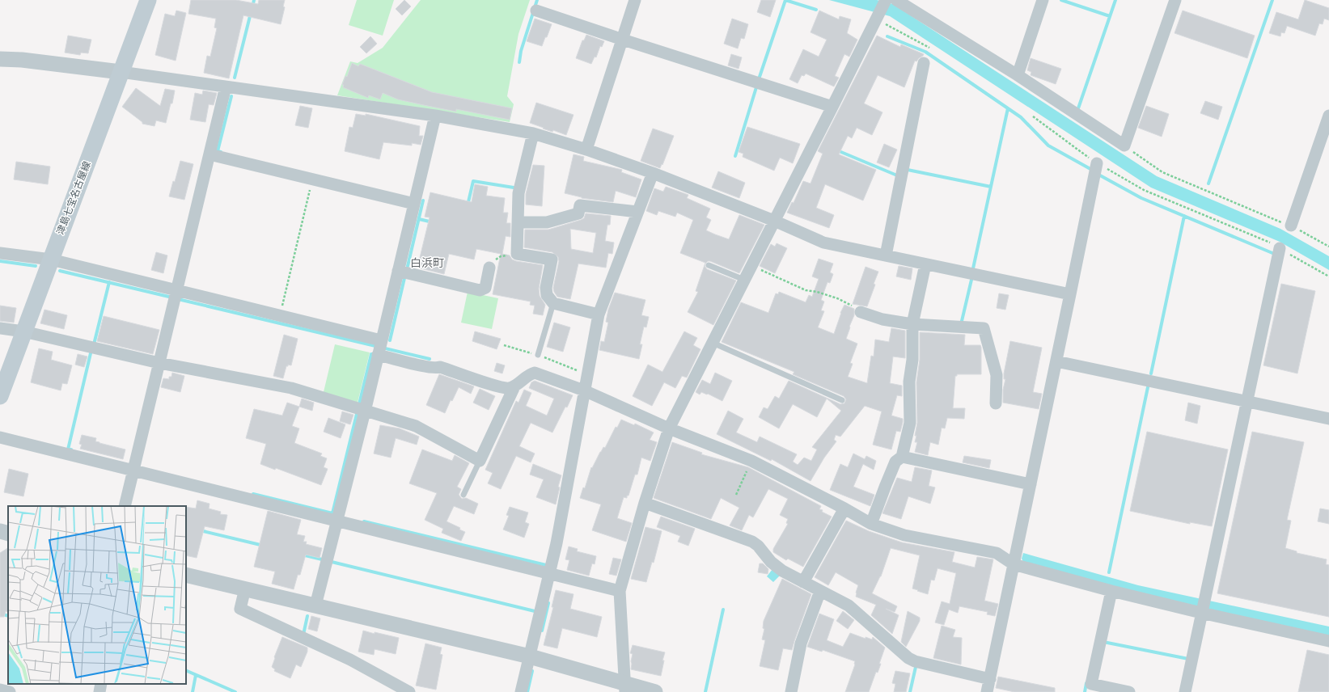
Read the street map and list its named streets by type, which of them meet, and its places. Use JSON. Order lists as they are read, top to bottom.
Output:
{
  "streets": {
    "main road": ["津島七宝名古屋線"]
  },
  "districts": ["白浜町"]
}
